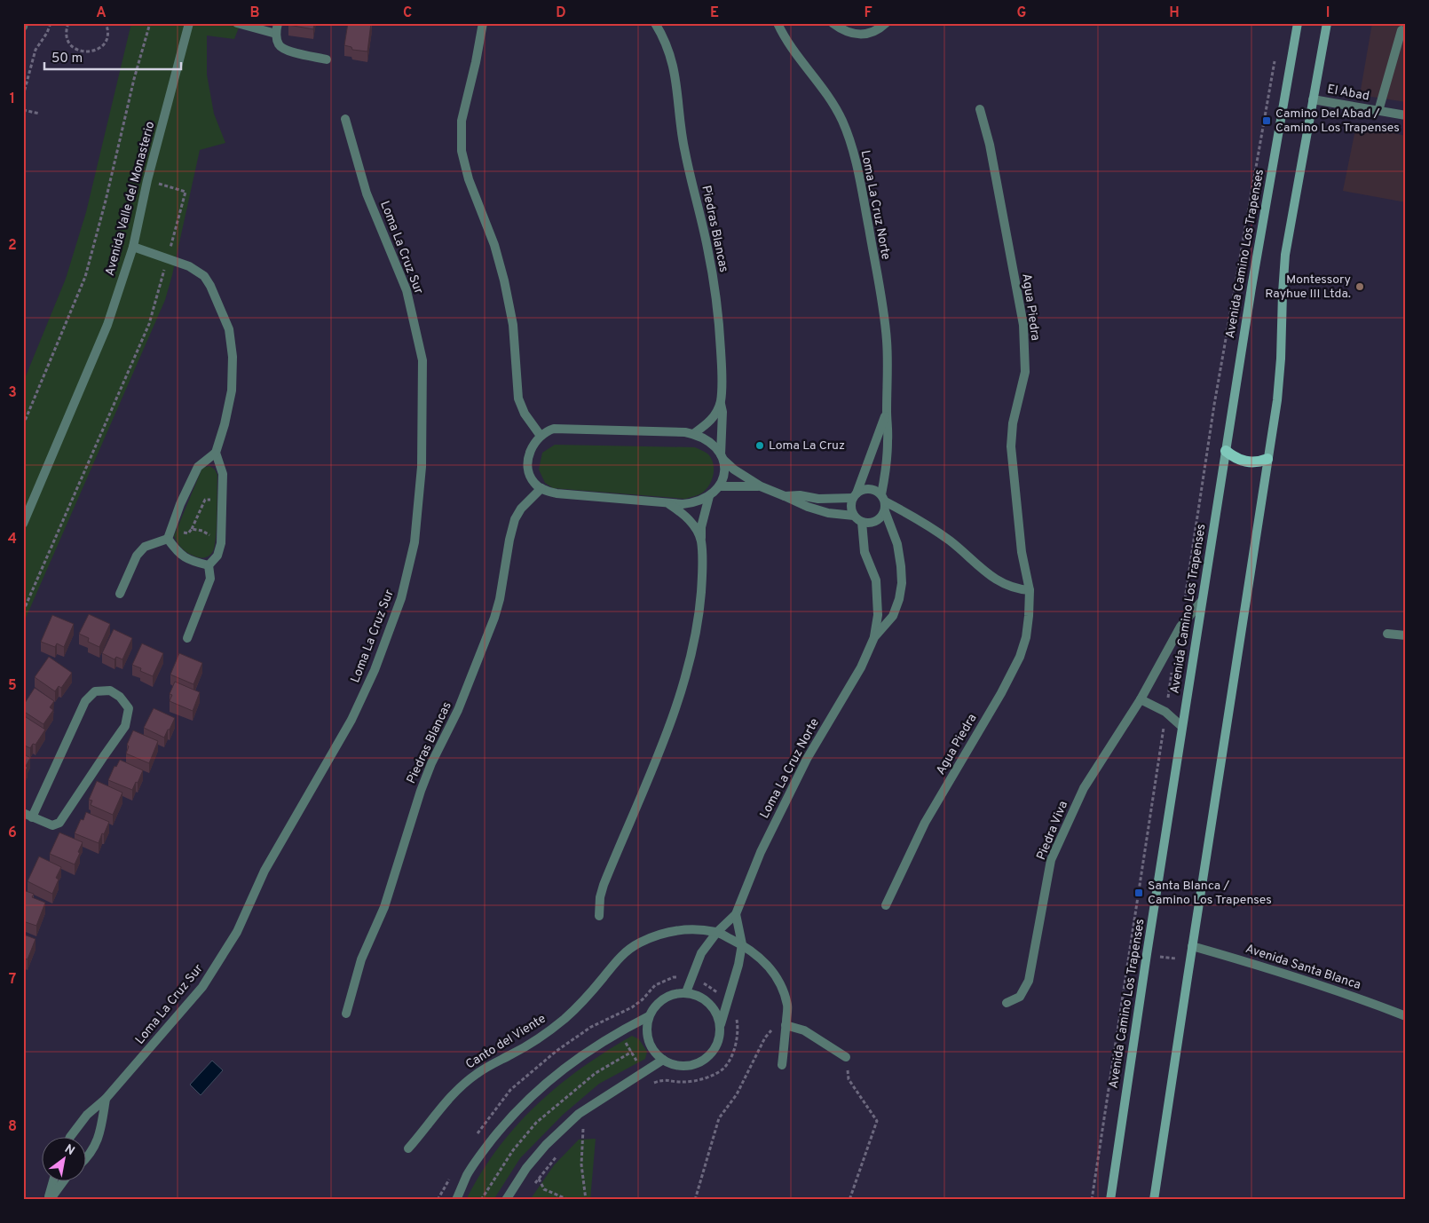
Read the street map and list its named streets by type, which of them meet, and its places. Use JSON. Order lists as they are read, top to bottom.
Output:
{
  "streets": {
    "main road": ["Avenida Camino Los Trapenses"],
    "street": [
      "El Abad",
      "Avenida Valle del Monasterio",
      "Loma La Cruz Norte",
      "Piedras Blancas",
      "Loma La Cruz Sur",
      "Agua Piedra",
      "Piedra Viva",
      "Avenida Santa Blanca",
      "Canto del Viente"
    ]
  },
  "crossings": [
    ["Loma La Cruz Norte", "Canto del Viente"],
    ["Avenida Camino Los Trapenses", "Piedra Viva"]
  ],
  "places": {
    "transit": ["Camino Del Abad / Camino Los Trapenses", "Santa Blanca / Camino Los Trapenses"],
    "other": ["Montessory Rayhue III Ltda.", "Loma La Cruz"]
  },
  "scale_bar": "50 m",
  "north": "top right",
  "grid": {
    "columns": [
      "A",
      "B",
      "C",
      "D",
      "E",
      "F",
      "G",
      "H",
      "I"
    ],
    "rows": [
      "1",
      "2",
      "3",
      "4",
      "5",
      "6",
      "7",
      "8"
    ]
  }
}
